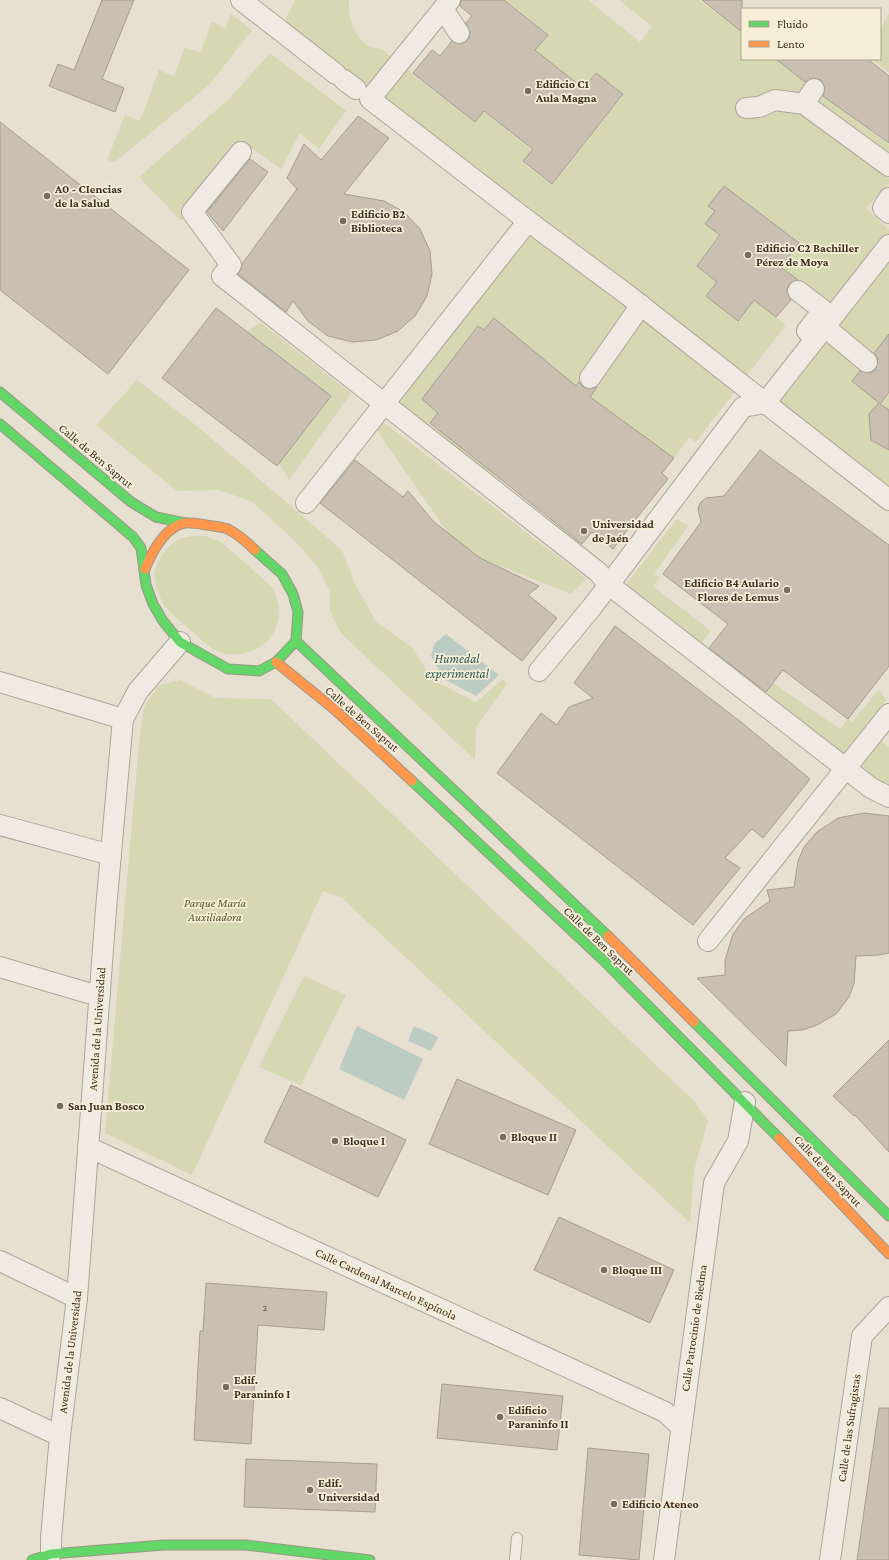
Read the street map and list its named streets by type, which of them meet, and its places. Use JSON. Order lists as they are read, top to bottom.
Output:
{
  "streets": {
    "street": [
      "Calle de Ben Saprut",
      "Avenida de la Universidad",
      "Calle Cardenal Marcelo Espínola",
      "Calle Patrocinio de Biedma",
      "Calle de las Sufragistas"
    ]
  },
  "crossings": [
    ["Calle de Ben Saprut", "Calle Patrocinio de Biedma"],
    ["Avenida de la Universidad", "Calle Cardenal Marcelo Espínola"],
    ["Calle Cardenal Marcelo Espínola", "Calle Patrocinio de Biedma"]
  ],
  "water": ["Humedal experimental"],
  "parks": ["Parque María Auxiliadora"],
  "places": [
    "Edificio C1 Aula Magna",
    "A0 - CIencias de la Salud",
    "Edificio B2 Biblioteca",
    "Edificio C2 Bachiller Pérez de Moya",
    "Universidad de Jaén",
    "Edificio B4 Aulario Flores de Lemus",
    "San Juan Bosco",
    "Bloque II",
    "Bloque I",
    "Bloque III",
    "Edif. Paraninfo I",
    "Edificio Paraninfo II",
    "Edif. Universidad",
    "Edificio Ateneo"
  ],
  "house_numbers": ["2"],
  "legend": ["Fluido", "Lento"]
}
